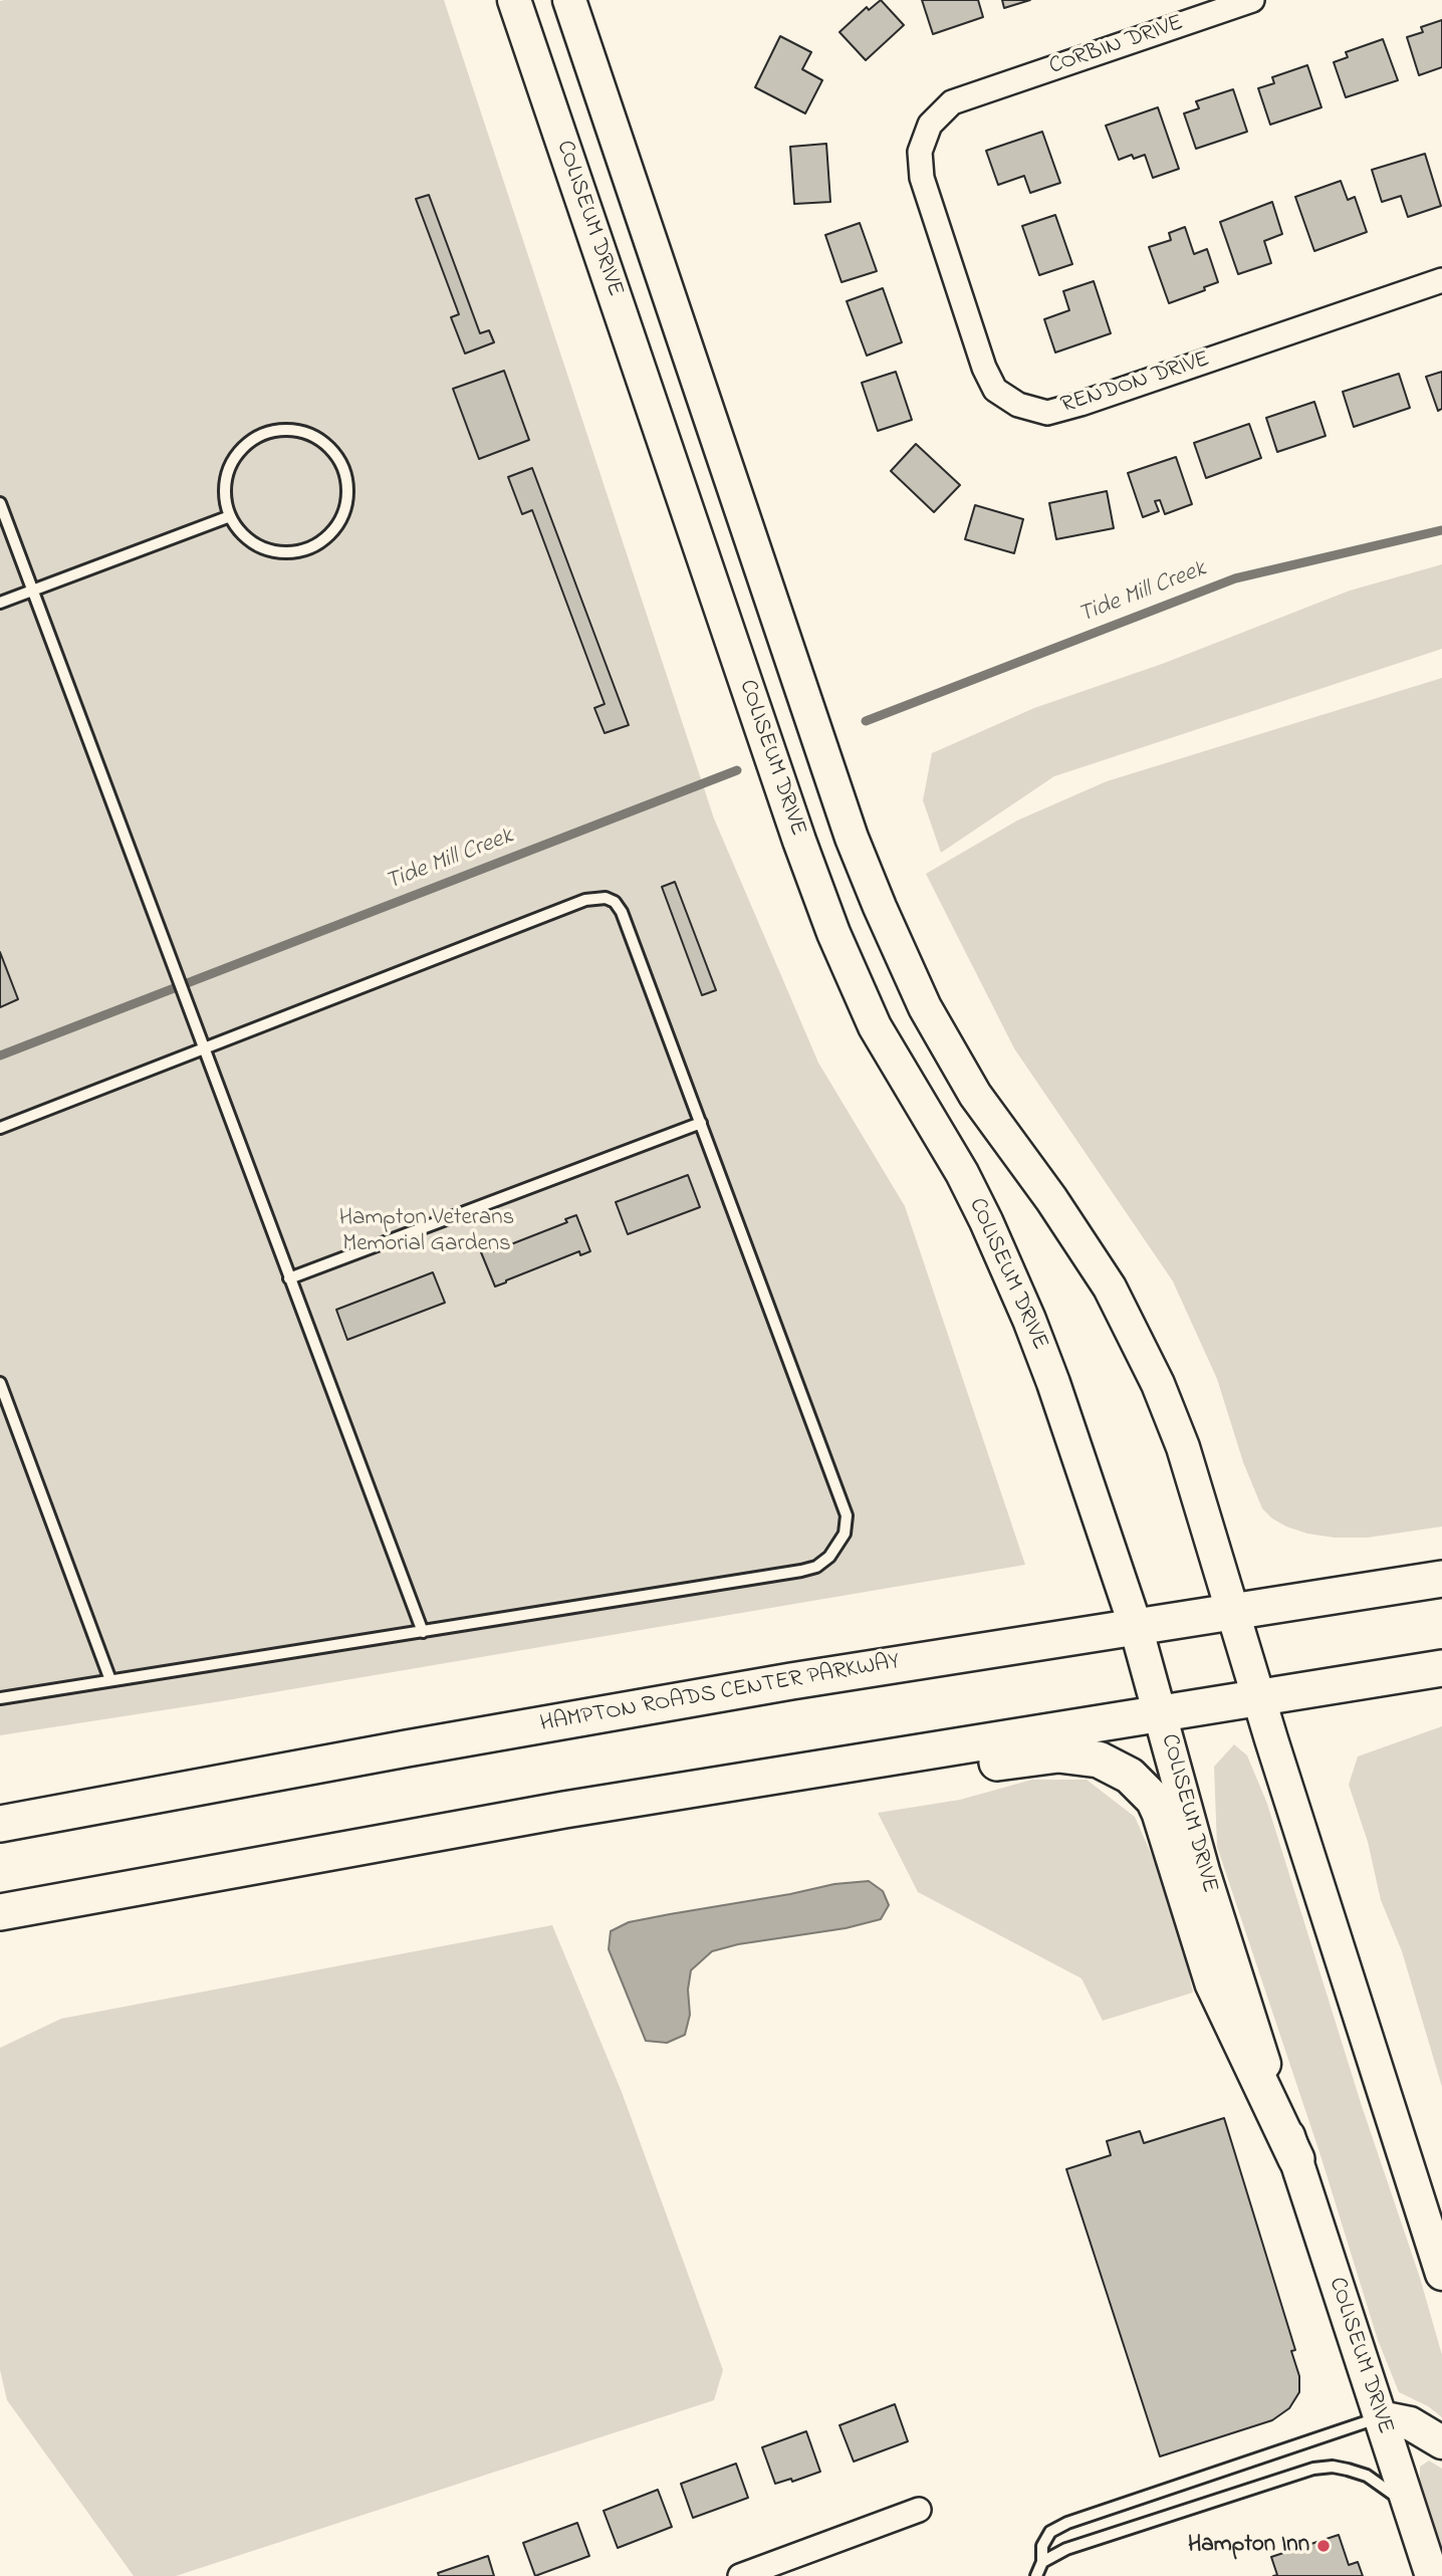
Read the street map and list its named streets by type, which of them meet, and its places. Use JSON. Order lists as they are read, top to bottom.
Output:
{
  "streets": {
    "main road": ["HAMPTON ROADS CENTER PARKWAY"],
    "street": ["CORBIN DRIVE", "COLISEUM DRIVE", "RENDON DRIVE"]
  },
  "crossings": [
    ["CORBIN DRIVE", "RENDON DRIVE"],
    ["COLISEUM DRIVE", "HAMPTON ROADS CENTER PARKWAY"]
  ],
  "water": ["Tide Mill Creek"],
  "parks": ["Hampton Veterans Memorial Gardens"],
  "places": ["Hampton Inn"]
}
